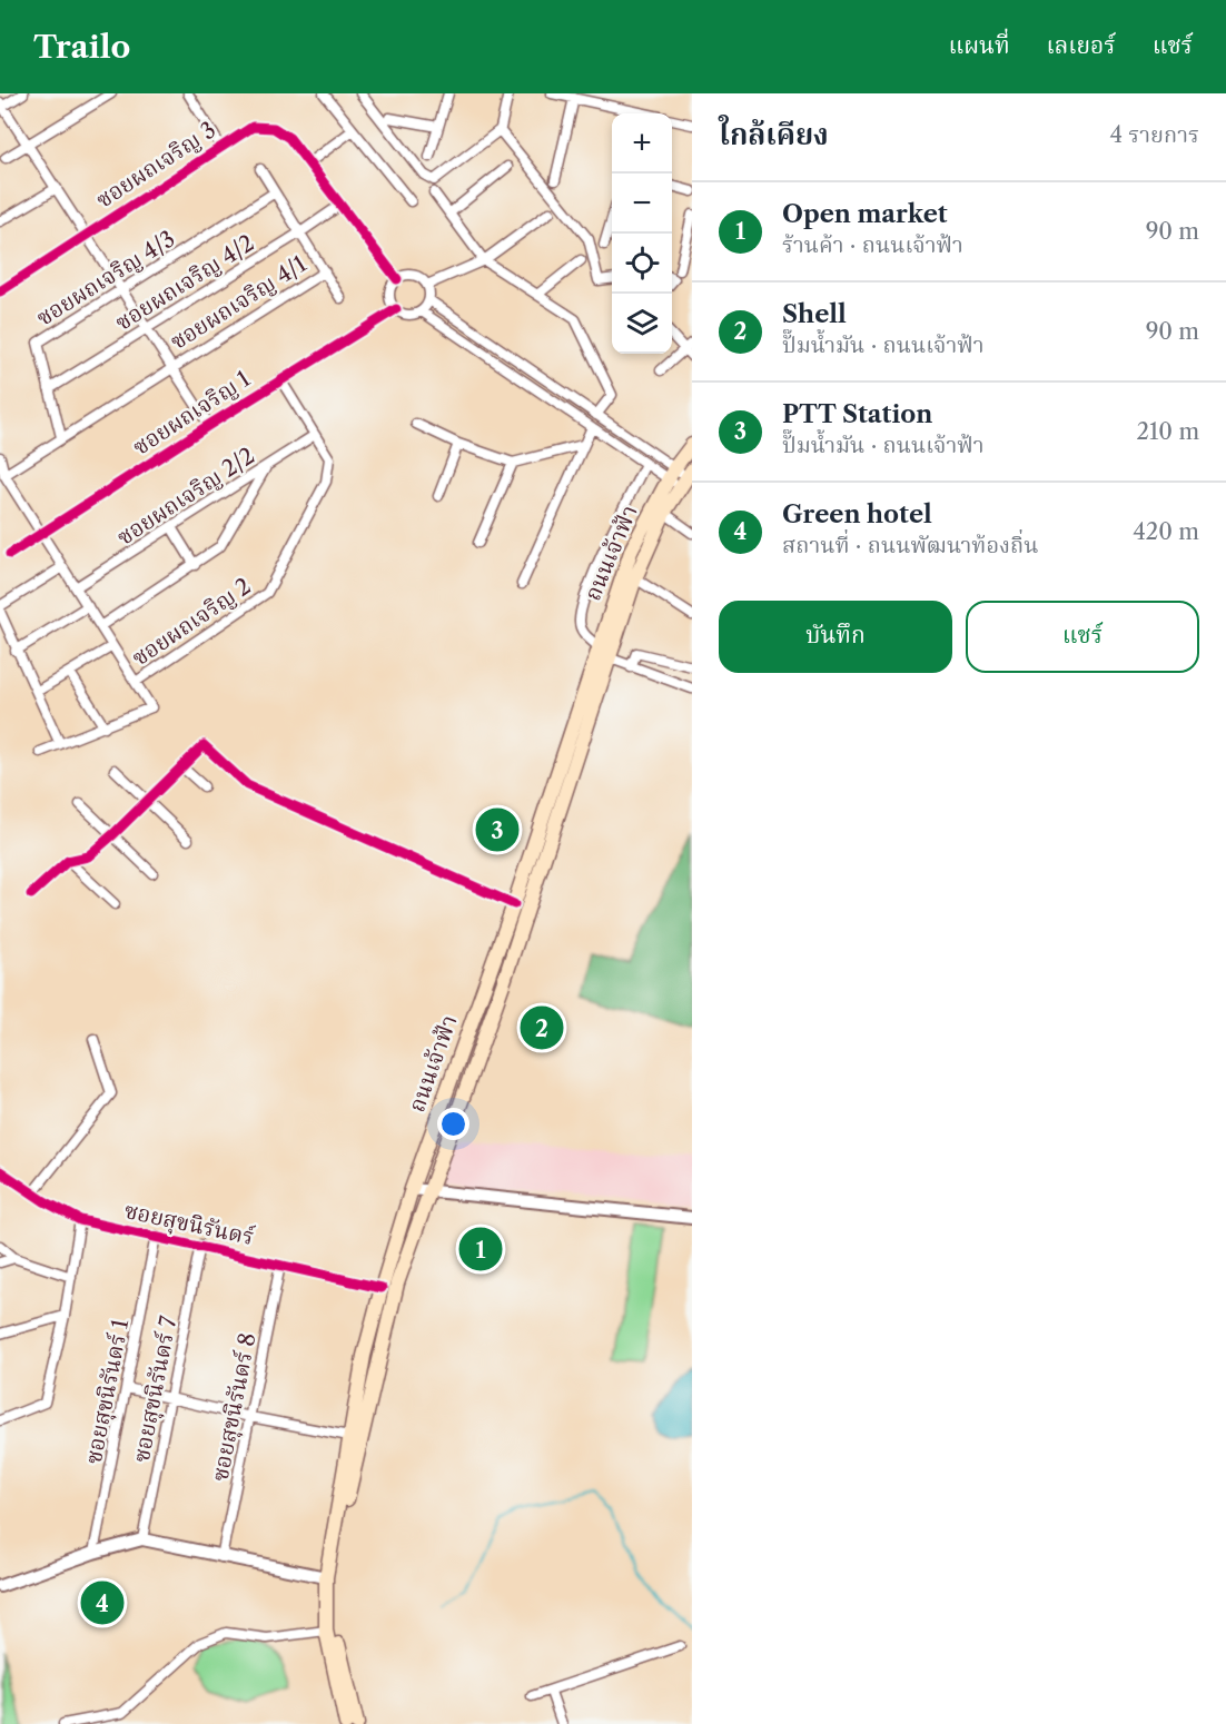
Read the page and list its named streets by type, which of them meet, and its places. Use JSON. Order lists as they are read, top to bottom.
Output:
{
  "streets": {
    "main road": ["ถนนเจ้าฟ้า"],
    "street": [
      "ซอยผถเจริญ 3",
      "ซอยผถเจริญ 4/3",
      "ซอยผถเจริญ 4/2",
      "ซอยผถเจริญ 4/1",
      "ซอยผถเจริญ 1",
      "ซอยผถเจริญ 2/2",
      "ซอยผถเจริญ 2",
      "ซอยสุขนิรันดร์",
      "ซอยสุขนิรันดร์ 7",
      "ซอยสุขนิรันดร์ 1",
      "ซอยสุขนิรันดร์ 8"
    ]
  },
  "crossings": [
    ["ซอยผถเจริญ 3", "ซอยผถเจริญ 4/2"],
    ["ซอยผถเจริญ 3", "ซอยผถเจริญ 4/1"],
    ["ซอยผถเจริญ 3", "ซอยผถเจริญ 1"],
    ["ซอยผถเจริญ 4/3", "ซอยผถเจริญ 4/2"],
    ["ซอยผถเจริญ 4/3", "ซอยผถเจริญ 4/1"],
    ["ซอยผถเจริญ 4/2", "ซอยผถเจริญ 4/1"],
    ["ซอยผถเจริญ 4/1", "ซอยผถเจริญ 1"],
    ["ซอยผถเจริญ 1", "ซอยผถเจริญ 2"],
    ["ซอยผถเจริญ 2/2", "ซอยผถเจริญ 2"],
    ["ถนนเจ้าฟ้า", "ซอยสุขนิรันดร์"],
    ["ซอยสุขนิรันดร์", "ซอยสุขนิรันดร์ 7"],
    ["ซอยสุขนิรันดร์", "ซอยสุขนิรันดร์ 1"],
    ["ซอยสุขนิรันดร์", "ซอยสุขนิรันดร์ 8"]
  ],
  "page": {
    "header": "Trailo",
    "nav": ["แผนที่", "เลเยอร์", "แชร์"],
    "heading": ["ใกล้เคียง", "4 รายการ"],
    "map_buttons": ["+", "−"],
    "list": [
      {
        "mark": "1",
        "name": "Open market",
        "note": "ร้านค้า · ถนนเจ้าฟ้า",
        "value": "90 m"
      },
      {
        "mark": "2",
        "name": "Shell",
        "note": "ปั๊มน้ำมัน · ถนนเจ้าฟ้า",
        "value": "90 m"
      },
      {
        "mark": "3",
        "name": "PTT Station",
        "note": "ปั๊มน้ำมัน · ถนนเจ้าฟ้า",
        "value": "210 m"
      },
      {
        "mark": "4",
        "name": "Green hotel",
        "note": "สถานที่ · ถนนพัฒนาท้องถิ่น",
        "value": "420 m"
      }
    ],
    "buttons": ["บันทึก", "แชร์"],
    "pins": [
      "3",
      "2",
      "1",
      "4"
    ]
  }
}
